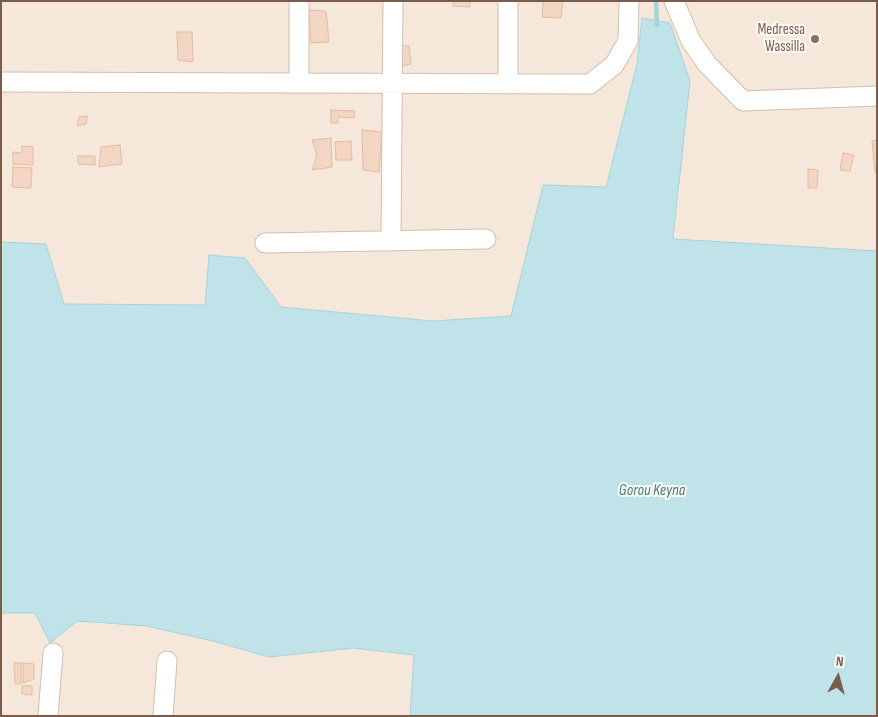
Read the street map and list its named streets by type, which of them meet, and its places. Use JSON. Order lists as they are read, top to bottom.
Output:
{
  "water": ["Gorou Keyna"],
  "places": ["Medressa Wassilla"],
  "north": "top"
}
